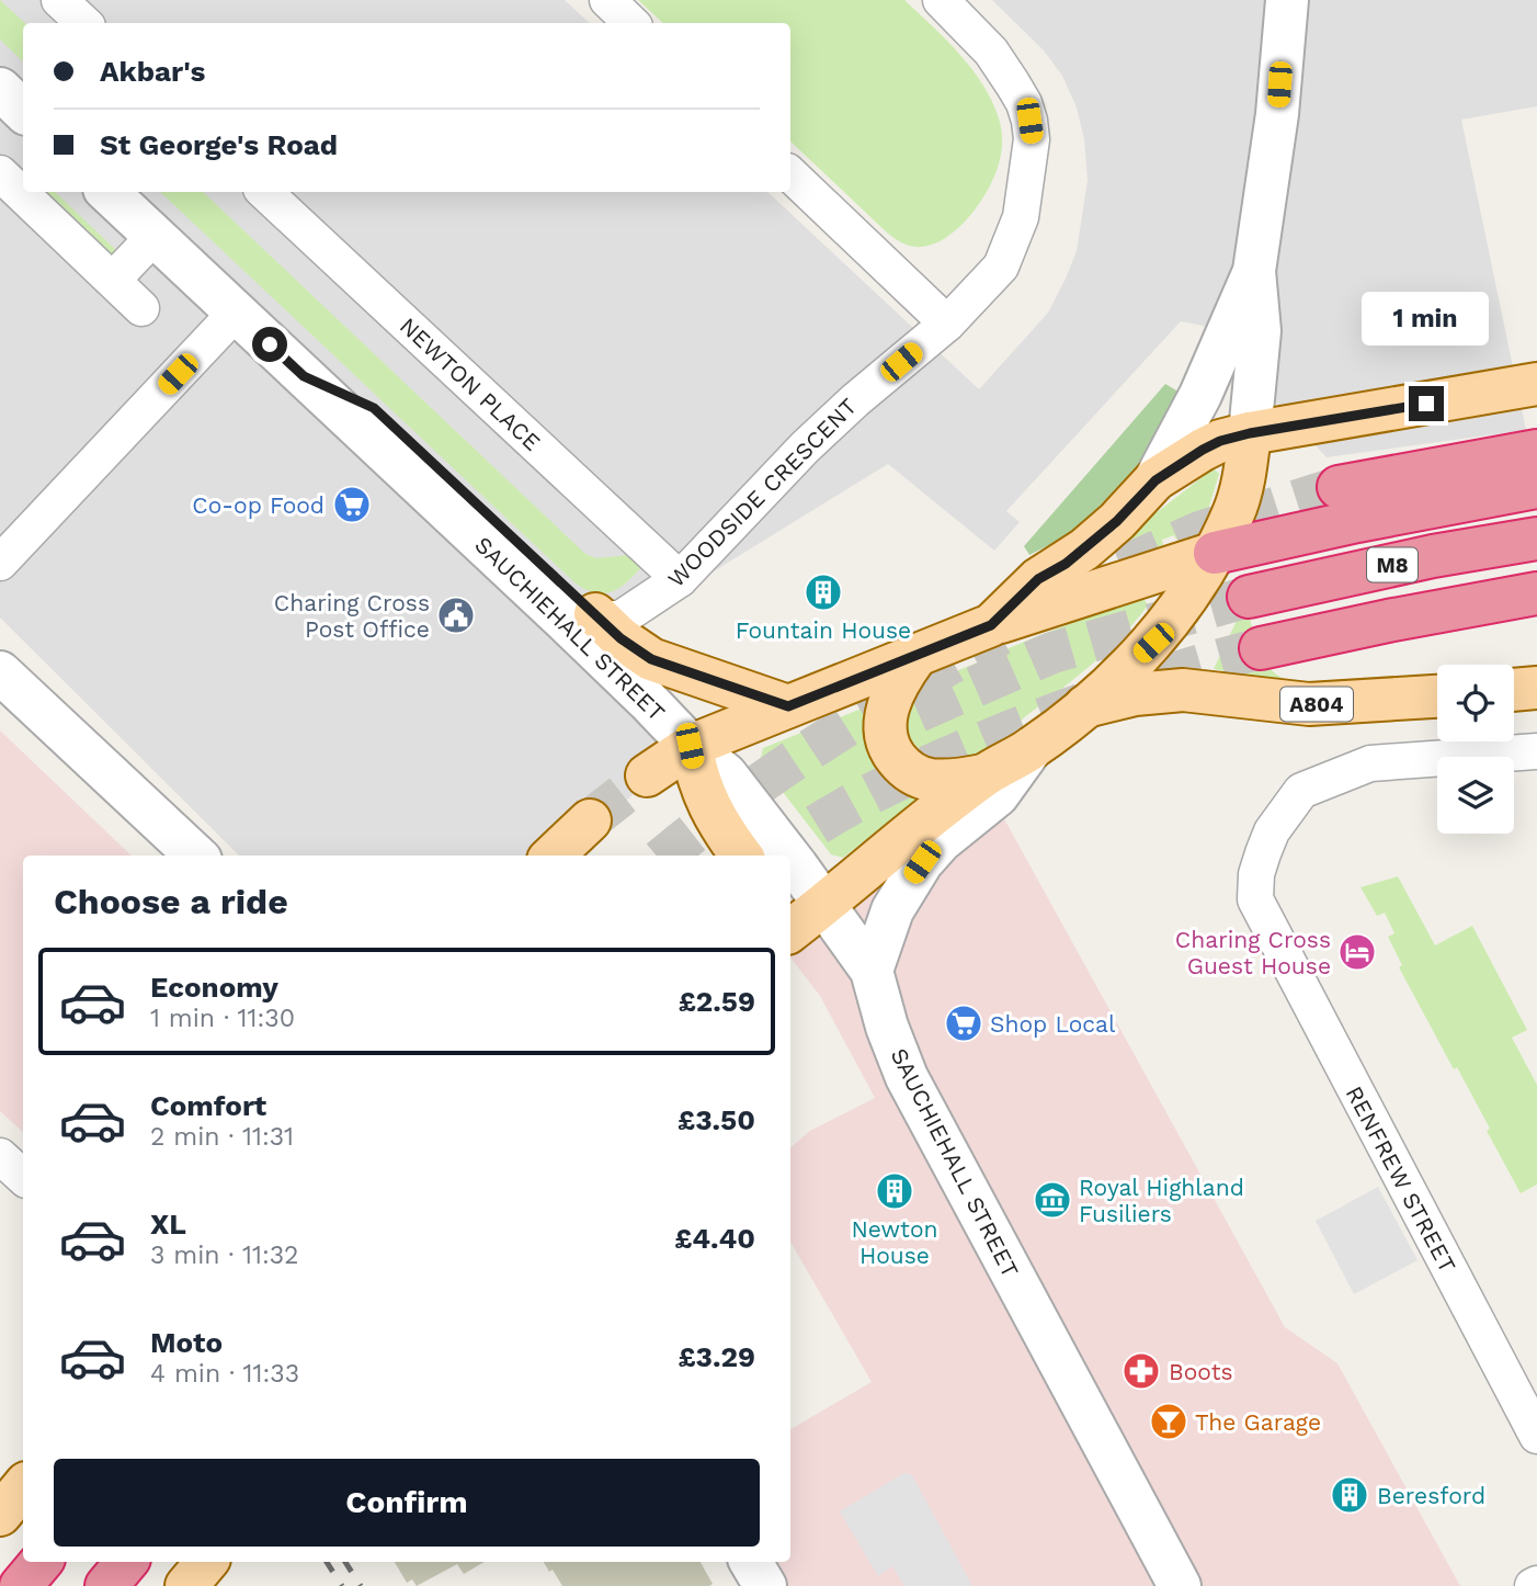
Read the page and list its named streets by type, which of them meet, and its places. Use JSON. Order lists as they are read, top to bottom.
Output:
{
  "streets": {
    "highway": ["M8"],
    "main road": ["A804"],
    "street": [
      "NEWTON PLACE",
      "WOODSIDE CRESCENT",
      "SAUCHIEHALL STREET",
      "RENFREW STREET"
    ]
  },
  "crossings": [
    ["NEWTON PLACE", "WOODSIDE CRESCENT"],
    ["SAUCHIEHALL STREET", "A804"]
  ],
  "places": {
    "supermarket": ["Co-op Food", "Shop Local"],
    "building": ["Fountain House", "Newton House", "Beresford"],
    "public building": ["Charing Cross Post Office"],
    "hotel": ["Charing Cross Guest House"],
    "museum": ["Royal Highland Fusiliers"],
    "pharmacy": ["Boots"],
    "bar": ["The Garage"]
  },
  "page": {
    "banner": ["Akbar's", "St George's Road"],
    "bubble": "1 min",
    "heading": "Choose a ride",
    "list": [
      {
        "name": "Economy",
        "note": "1 min · 11:30",
        "value": "£2.59"
      },
      {
        "name": "Comfort",
        "note": "2 min · 11:31",
        "value": "£3.50"
      },
      {
        "name": "XL",
        "note": "3 min · 11:32",
        "value": "£4.40"
      },
      {
        "name": "Moto",
        "note": "4 min · 11:33",
        "value": "£3.29"
      }
    ],
    "buttons": "Confirm"
  }
}
